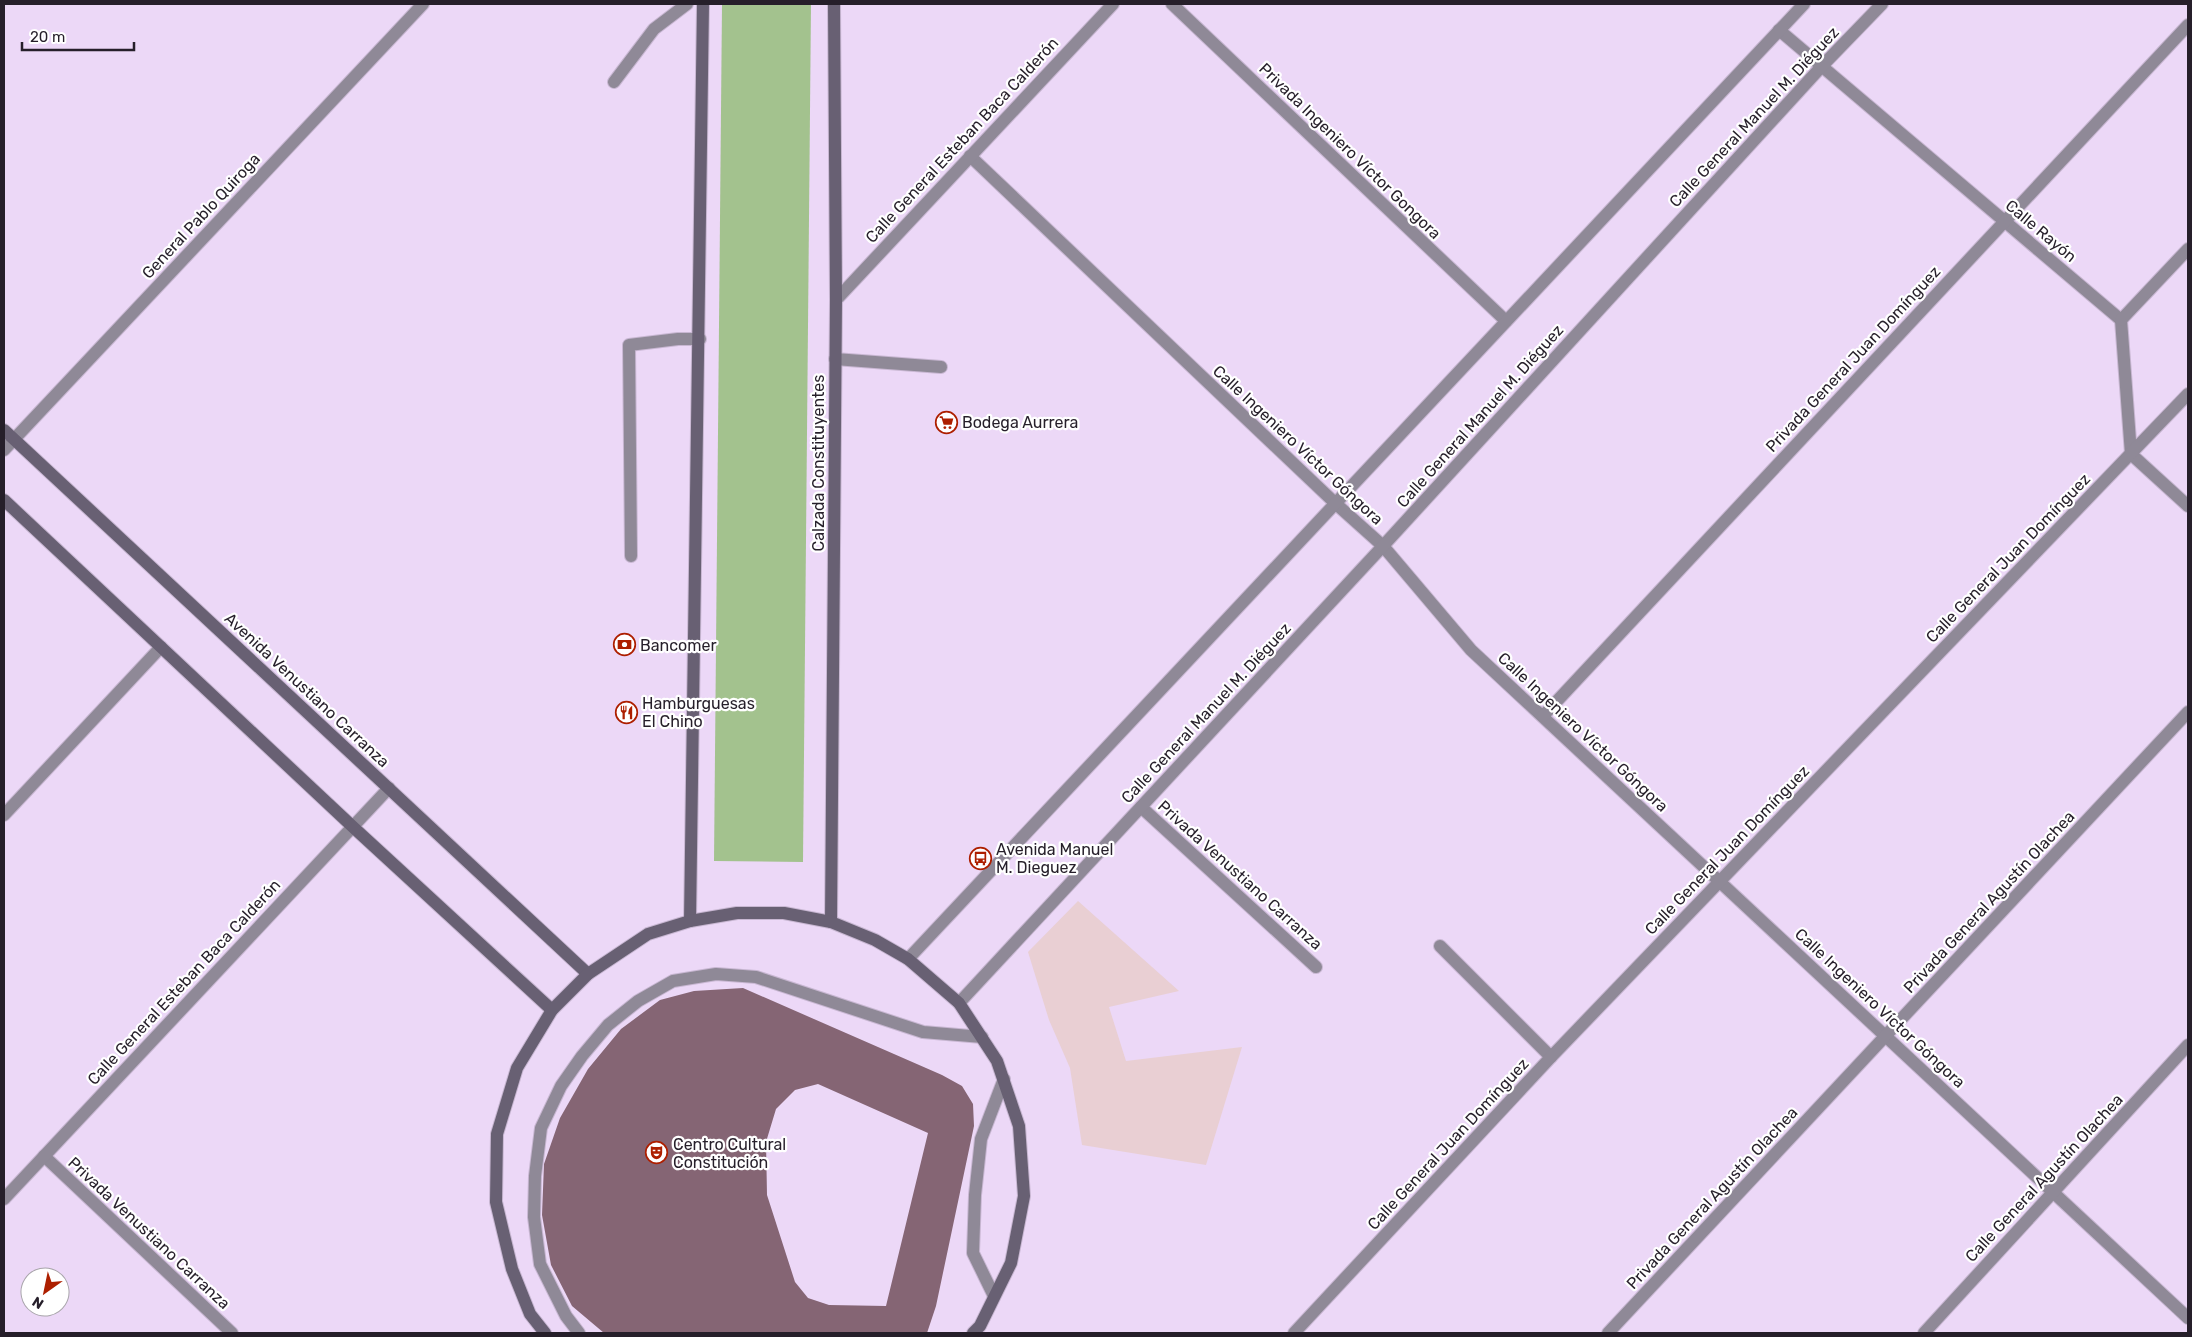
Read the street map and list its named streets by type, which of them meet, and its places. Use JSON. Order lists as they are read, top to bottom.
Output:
{
  "streets": {
    "street": [
      "Calle General Manuel M. Diéguez",
      "Calle General Esteban Baca Calderón",
      "Privada Ingeniero Víctor Gongora",
      "General Pablo Quiroga",
      "Calle Rayón",
      "Privada General Juan Domínguez",
      "Calle Ingeniero Víctor Góngora",
      "Calzada Constituyentes",
      "Calle General Juan Domínguez",
      "Avenida Venustiano Carranza",
      "Privada Venustiano Carranza",
      "Privada General Agustín Olachea",
      "Calle General Agustín Olachea"
    ]
  },
  "crossings": [
    ["Calle General Manuel M. Diéguez", "Calle Rayón"],
    ["Calle General Manuel M. Diéguez", "Calle Ingeniero Víctor Góngora"],
    ["Calle General Manuel M. Diéguez", "Privada Venustiano Carranza"],
    ["Calle General Esteban Baca Calderón", "Calle Ingeniero Víctor Góngora"],
    ["Calle General Esteban Baca Calderón", "Calzada Constituyentes"],
    ["Calle General Esteban Baca Calderón", "Avenida Venustiano Carranza"],
    ["Calle General Esteban Baca Calderón", "Privada Venustiano Carranza"],
    ["General Pablo Quiroga", "Avenida Venustiano Carranza"],
    ["Calle Rayón", "Privada General Juan Domínguez"],
    ["Privada General Juan Domínguez", "Calle Ingeniero Víctor Góngora"],
    ["Calle Ingeniero Víctor Góngora", "Calle General Juan Domínguez"],
    ["Calle Ingeniero Víctor Góngora", "Privada General Agustín Olachea"],
    ["Calle Ingeniero Víctor Góngora", "Calle General Agustín Olachea"]
  ],
  "places": {
    "supermarket": ["Bodega Aurrera"],
    "bank": ["Bancomer"],
    "restaurant": ["Hamburguesas El Chino"],
    "bus stop": ["Avenida Manuel M. Dieguez"],
    "theatre": ["Centro Cultural Constitución"]
  },
  "scale_bar": "20 m",
  "north": "bottom left"
}
